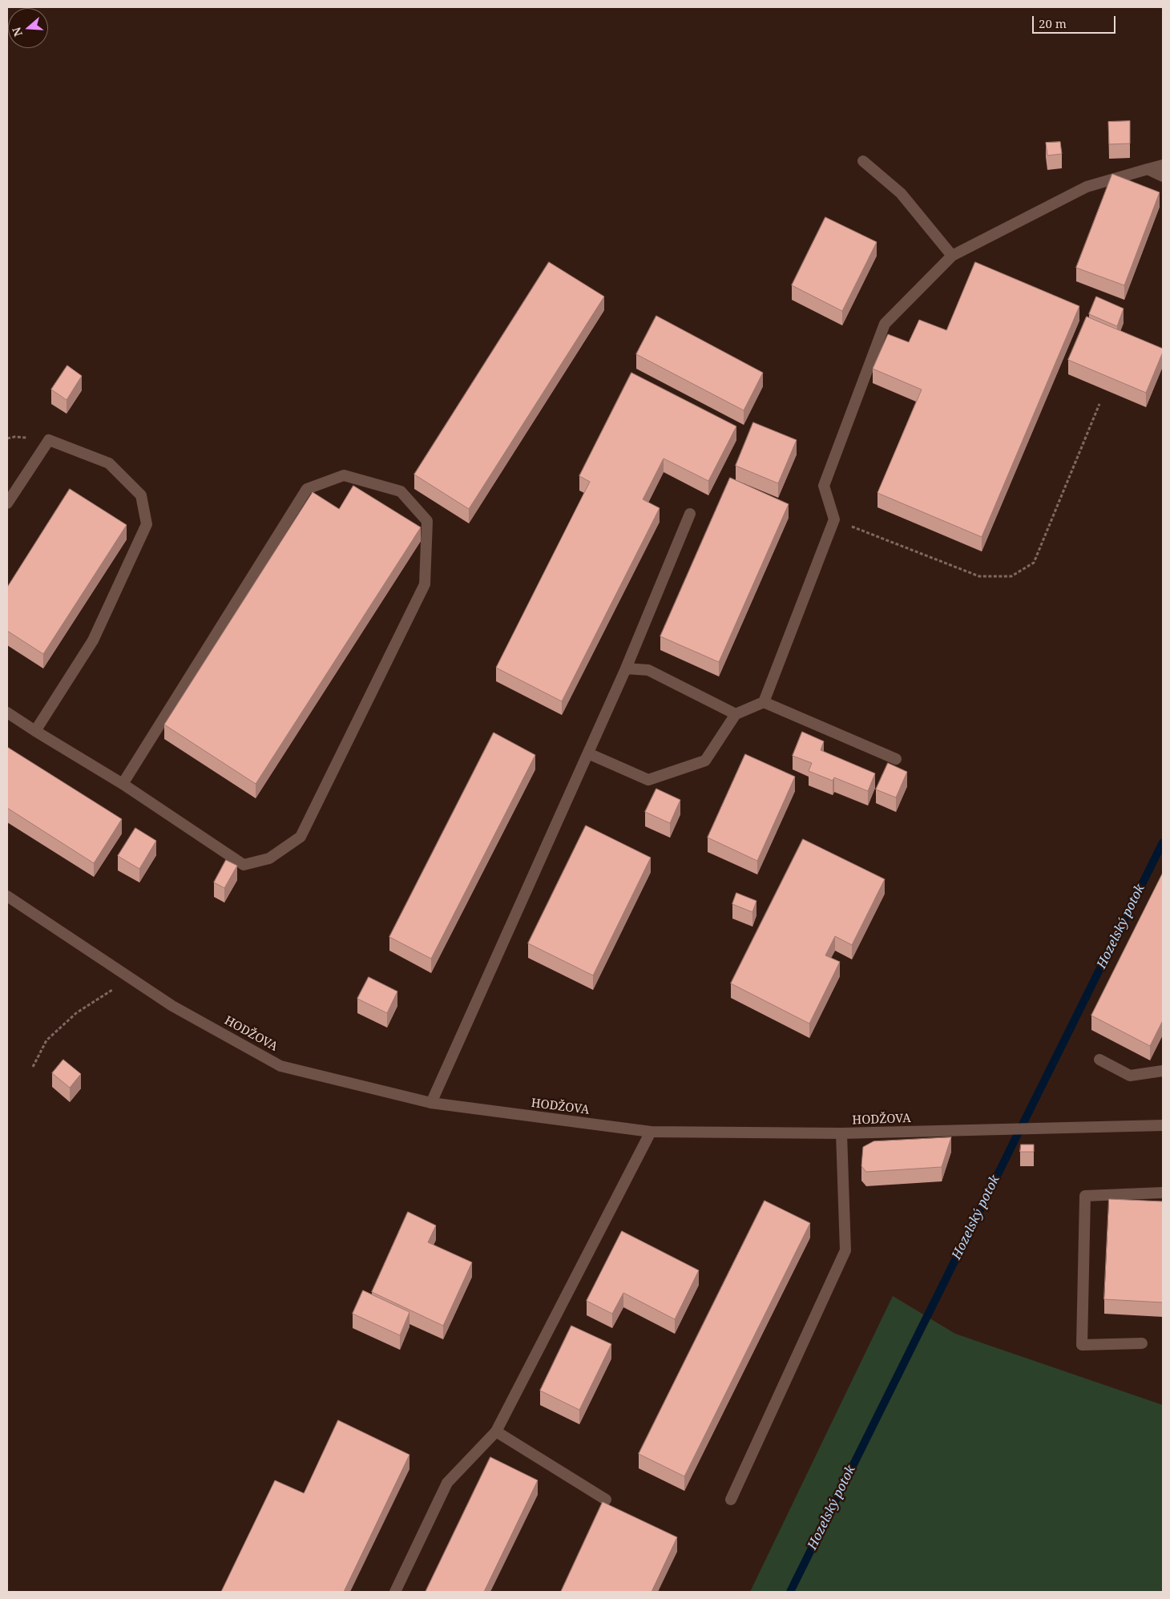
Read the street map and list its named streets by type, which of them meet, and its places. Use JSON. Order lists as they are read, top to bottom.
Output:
{
  "streets": {
    "street": ["HODŽOVA"]
  },
  "water": ["Hozelský potok"],
  "scale_bar": "20 m",
  "north": "left"
}
